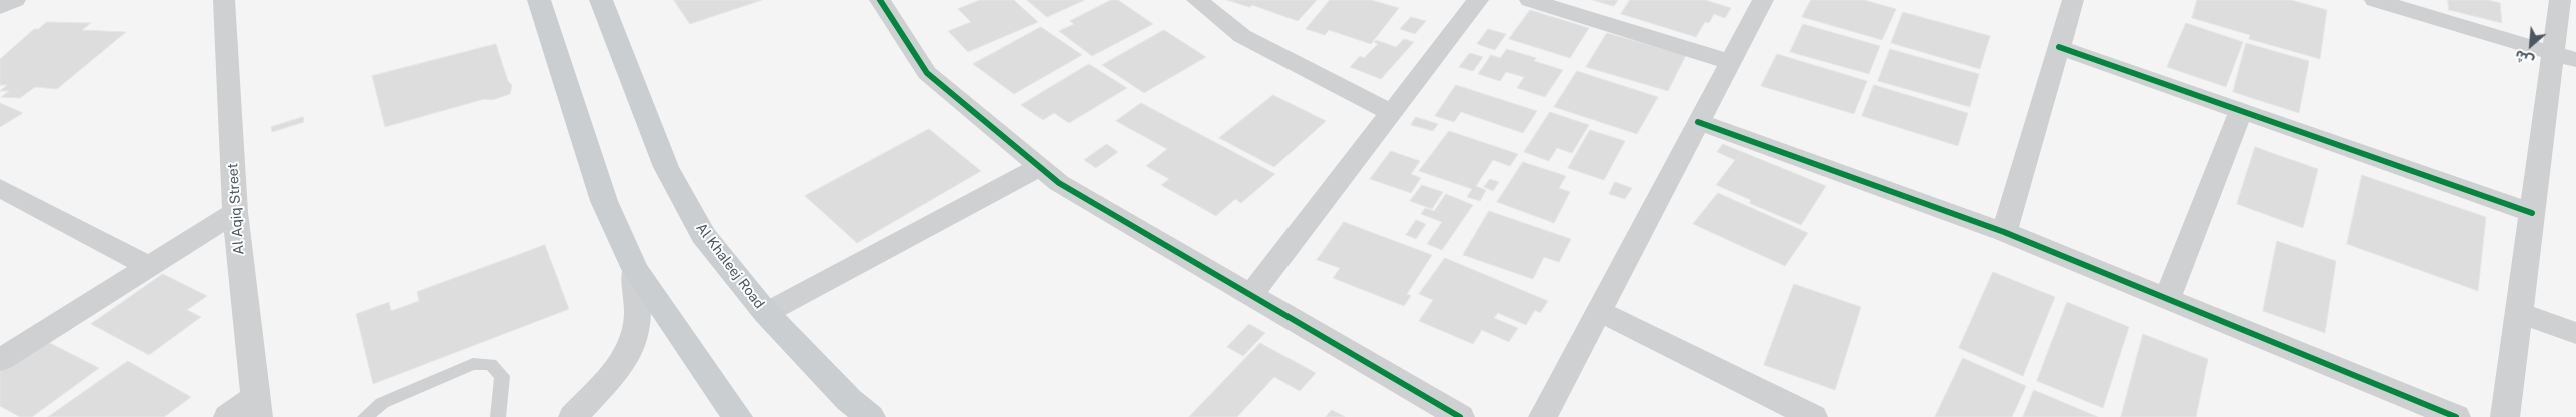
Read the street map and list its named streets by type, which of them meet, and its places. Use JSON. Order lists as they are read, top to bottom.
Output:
{
  "streets": {
    "main road": ["Al Khaleej Road"],
    "street": ["Al Aqiq Street"]
  },
  "north": "bottom left"
}
